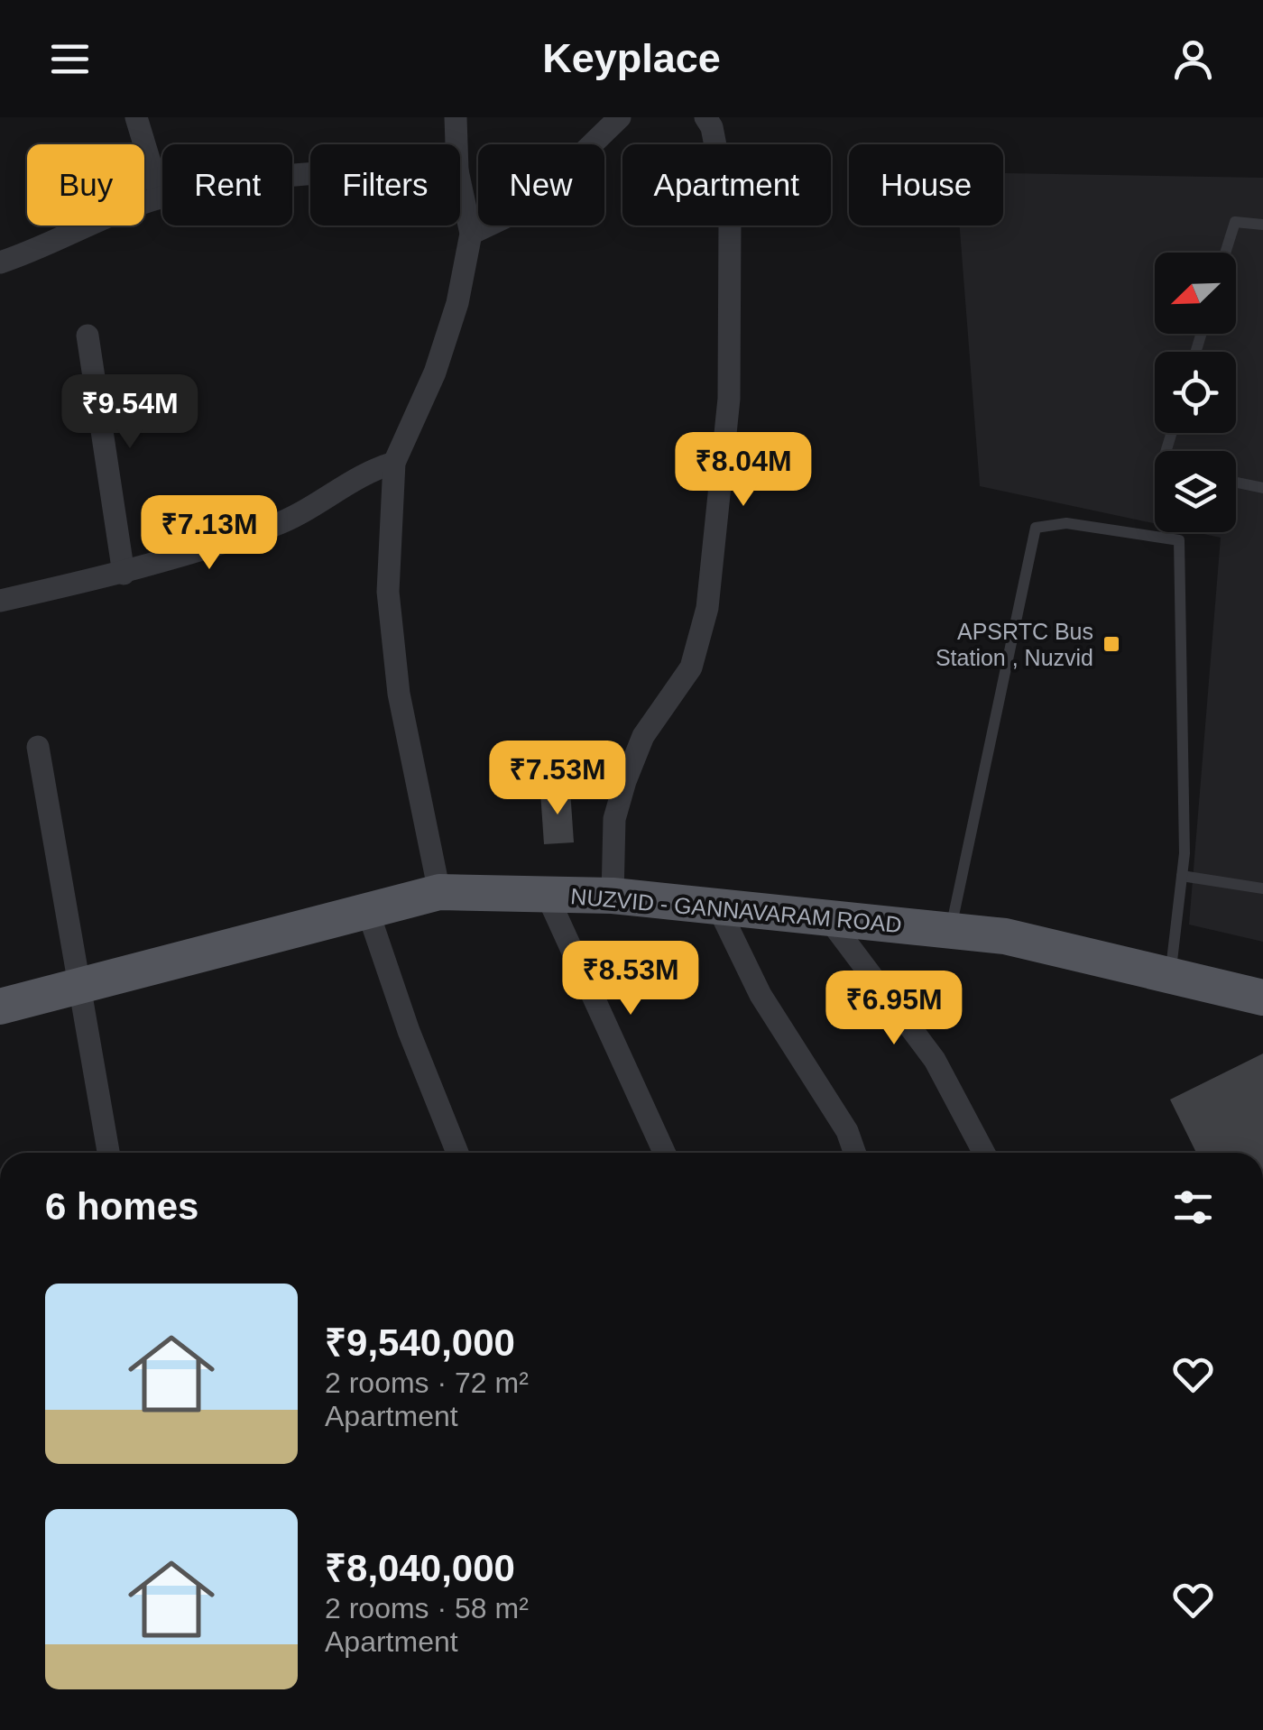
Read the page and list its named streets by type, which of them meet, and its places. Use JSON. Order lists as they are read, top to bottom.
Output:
{
  "streets": {
    "main road": ["NUZVID - GANNAVARAM ROAD"]
  },
  "places": {
    "transit": ["APSRTC Bus Station , Nuzvid"]
  },
  "north": "bottom left",
  "page": {
    "header": "Keyplace",
    "chip": [
      "Buy",
      "Rent",
      "Filters",
      "New",
      "Apartment",
      "House"
    ],
    "price": [
      "₹9.54M",
      "₹8.04M",
      "₹7.13M",
      "₹7.53M",
      "₹8.53M",
      "₹6.95M"
    ],
    "heading": "6 homes",
    "list": [
      {
        "name": "₹9,540,000",
        "note": "2 rooms · 72 m² · Apartment"
      },
      {
        "name": "₹8,040,000",
        "note": "2 rooms · 58 m² · Apartment"
      }
    ]
  }
}
